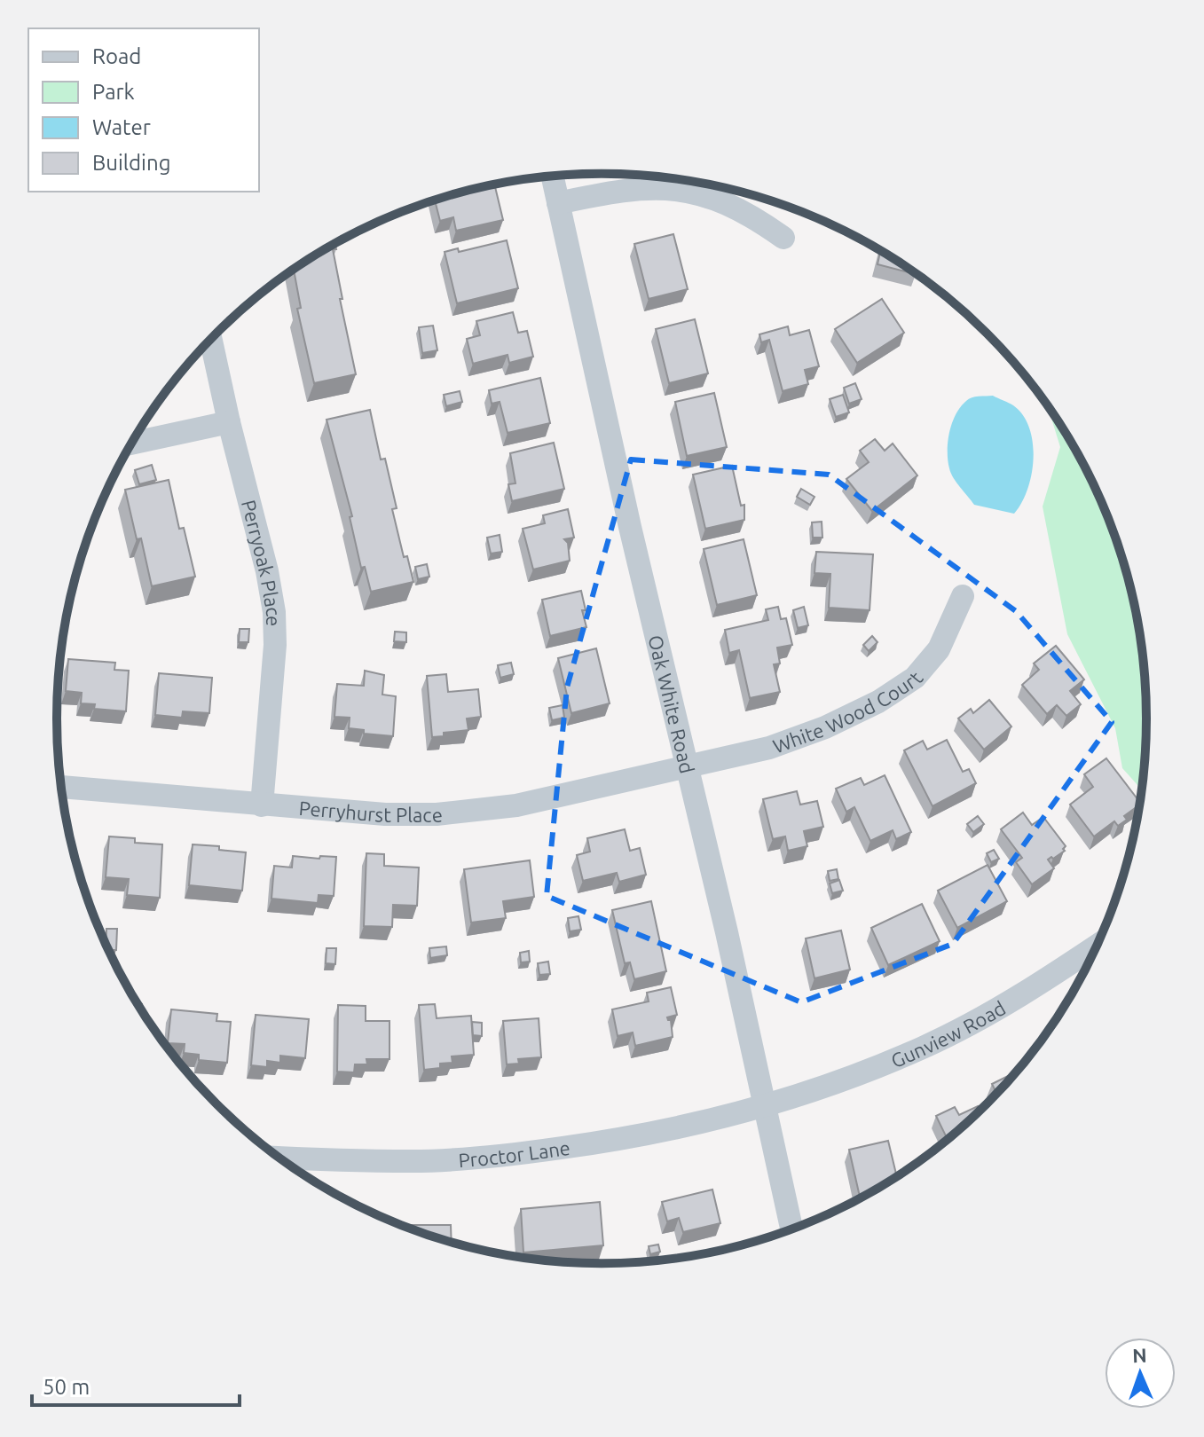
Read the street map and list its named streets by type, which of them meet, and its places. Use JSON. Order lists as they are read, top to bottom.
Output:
{
  "streets": {
    "street": [
      "Perryoak Place",
      "Oak White Road",
      "White Wood Court",
      "Perryhurst Place",
      "Gunview Road",
      "Proctor Lane"
    ]
  },
  "crossings": [
    ["Perryoak Place", "Perryhurst Place"],
    ["Oak White Road", "White Wood Court"],
    ["Oak White Road", "Perryhurst Place"],
    ["Oak White Road", "Gunview Road"],
    ["Oak White Road", "Proctor Lane"],
    ["White Wood Court", "Perryhurst Place"],
    ["Gunview Road", "Proctor Lane"]
  ],
  "legend": [
    "Road",
    "Park",
    "Water",
    "Building"
  ],
  "scale_bar": "50 m",
  "north": "top"
}
